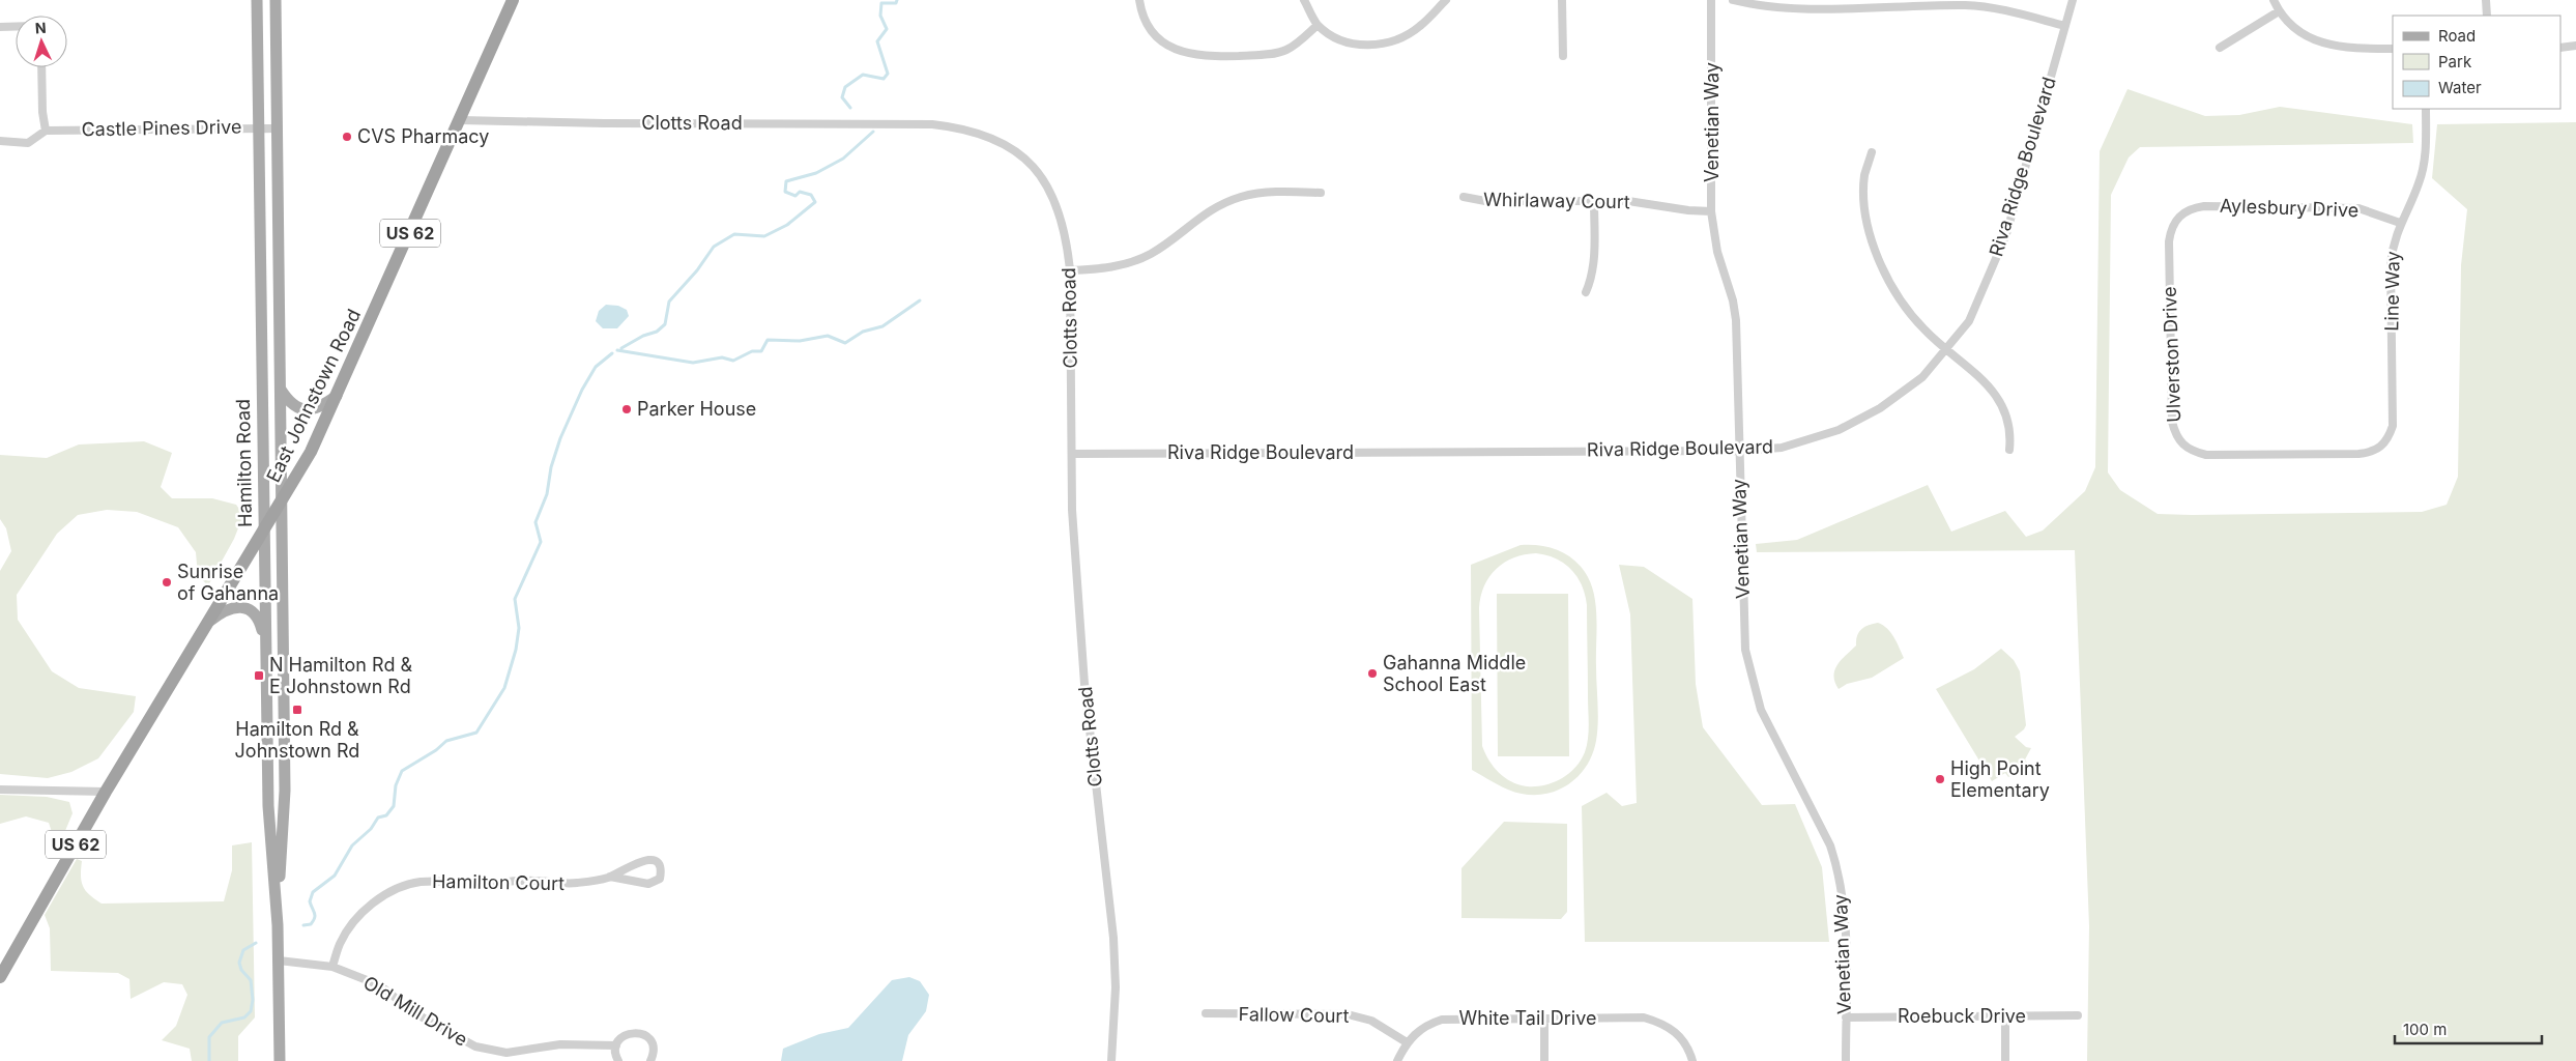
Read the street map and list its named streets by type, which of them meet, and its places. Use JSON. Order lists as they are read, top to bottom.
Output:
{
  "streets": {
    "highway": ["US 62", "East Johnstown Road"],
    "main road": ["Hamilton Road"],
    "street": [
      "Venetian Way",
      "Clotts Road",
      "Castle Pines Drive",
      "Riva Ridge Boulevard",
      "Whirlaway Court",
      "Aylesbury Drive",
      "Line Way",
      "Ulverston Drive",
      "Hamilton Court",
      "Old Mill Drive",
      "Fallow Court",
      "Roebuck Drive",
      "White Tail Drive"
    ]
  },
  "crossings": [
    ["Venetian Way", "Riva Ridge Boulevard"],
    ["Venetian Way", "Whirlaway Court"],
    ["Venetian Way", "Roebuck Drive"],
    ["Clotts Road", "Riva Ridge Boulevard"],
    ["Clotts Road", "East Johnstown Road"],
    ["Castle Pines Drive", "Hamilton Road"],
    ["Aylesbury Drive", "Line Way"],
    ["Aylesbury Drive", "Ulverston Drive"],
    ["Line Way", "Ulverston Drive"],
    ["East Johnstown Road", "Hamilton Road"],
    ["Hamilton Road", "Old Mill Drive"],
    ["Hamilton Court", "Old Mill Drive"],
    ["Fallow Court", "White Tail Drive"]
  ],
  "places": {
    "other": [
      "CVS Pharmacy",
      "Parker House",
      "Sunrise of Gahanna",
      "Gahanna Middle School East",
      "High Point Elementary"
    ],
    "transit": ["N Hamilton Rd & E Johnstown Rd", "Hamilton Rd & Johnstown Rd"]
  },
  "legend": ["Road", "Park", "Water"],
  "scale_bar": "100 m",
  "north": "top"
}
